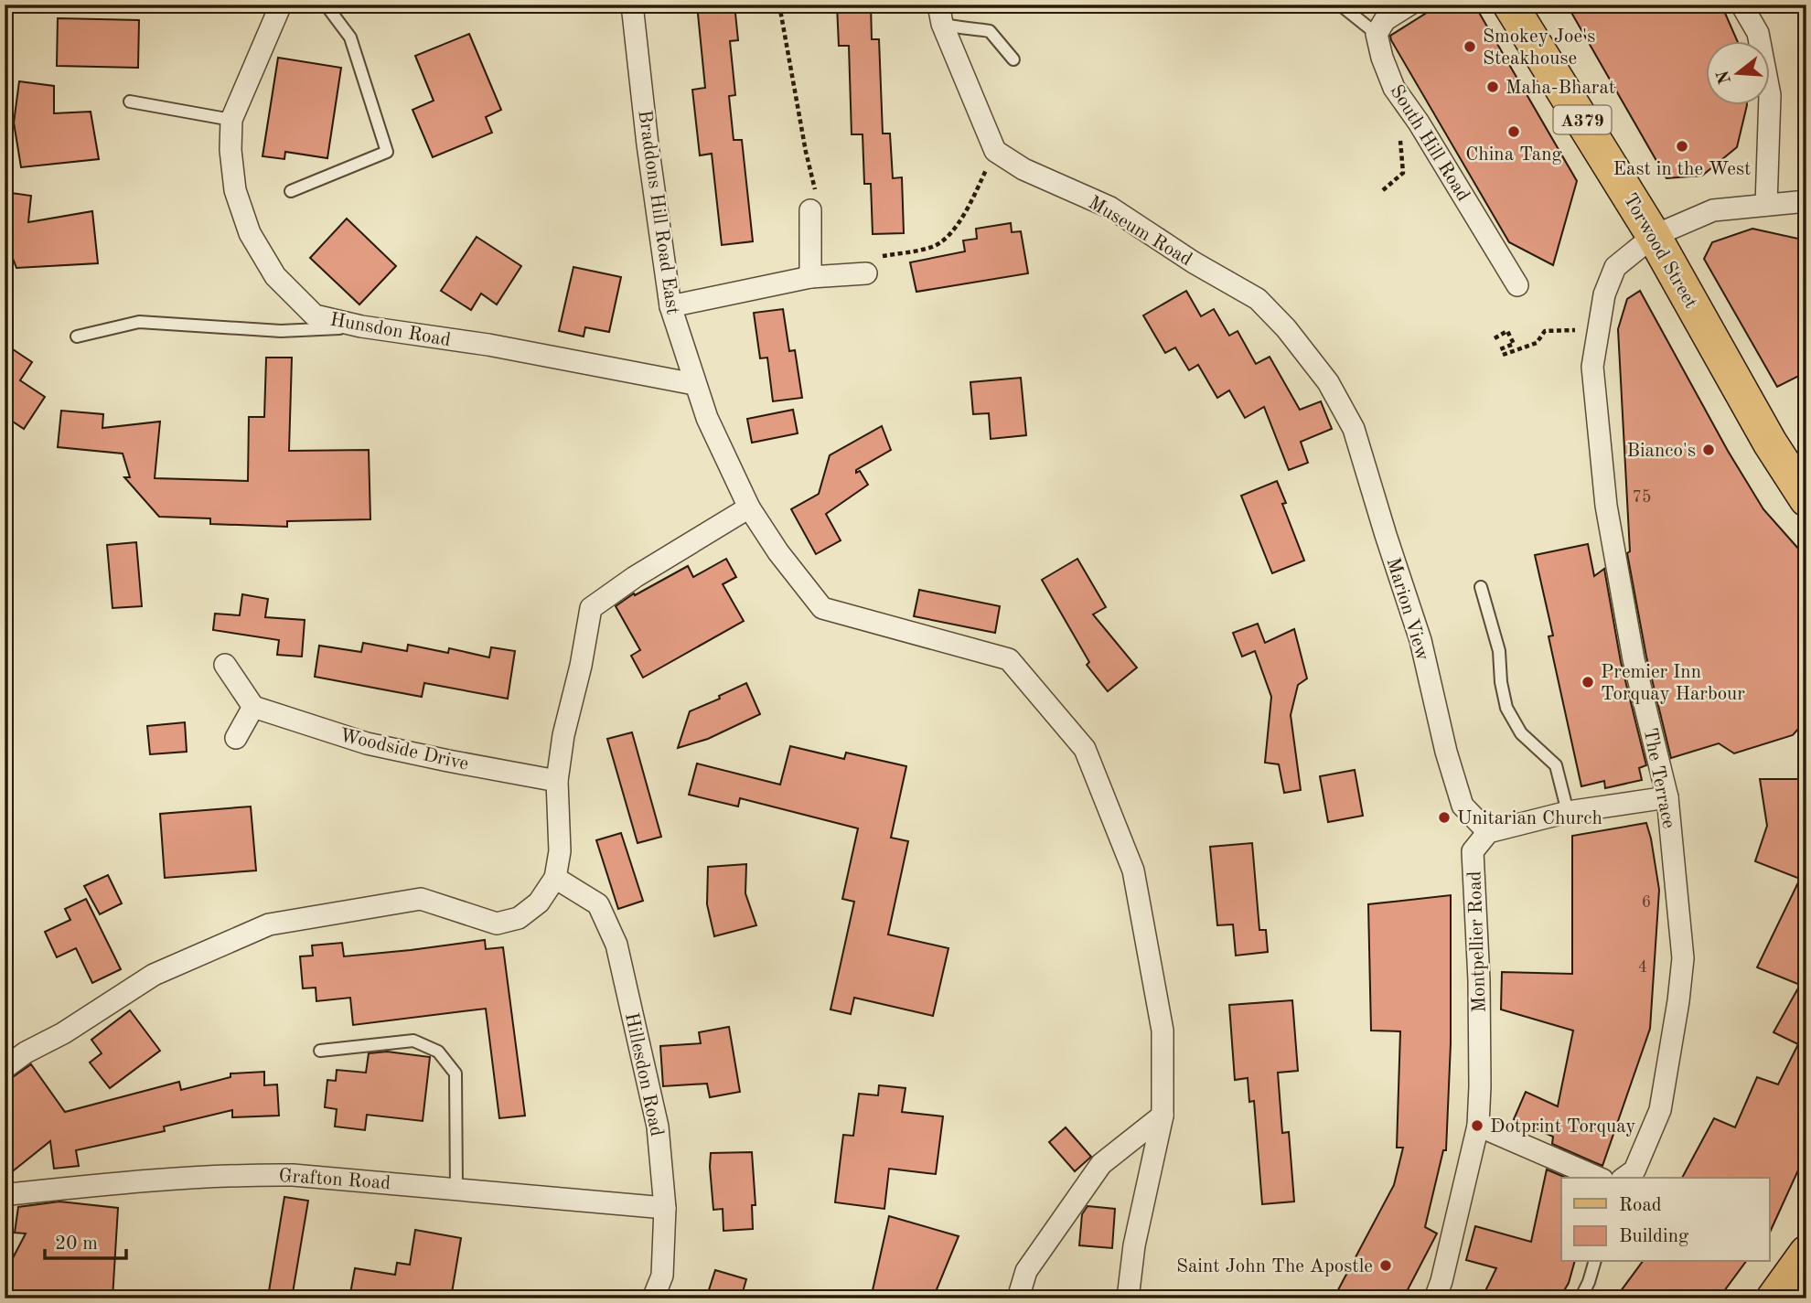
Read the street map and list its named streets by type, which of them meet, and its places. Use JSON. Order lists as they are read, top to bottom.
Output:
{
  "streets": {
    "main road": ["A379", "Torwood Street"],
    "street": [
      "South Hill Road",
      "Braddons Hill Road East",
      "Museum Road",
      "Hunsdon Road",
      "Marion View",
      "Woodside Drive",
      "The Terrace",
      "Montpellier Road",
      "Hillesdon Road",
      "Grafton Road"
    ]
  },
  "crossings": [
    ["Braddons Hill Road East", "Hunsdon Road"],
    ["Museum Road", "Marion View"],
    ["Torwood Street", "The Terrace"],
    ["Marion View", "Montpellier Road"],
    ["Hillesdon Road", "Grafton Road"]
  ],
  "places": [
    "Smokey Joe's Steakhouse",
    "Maha-Bharat",
    "China Tang",
    "East in the West",
    "Bianco's",
    "Premier Inn Torquay Harbour",
    "Unitarian Church",
    "Dotprint Torquay",
    "Saint John The Apostle"
  ],
  "house_numbers": ["75", "6", "4"],
  "legend": ["Road", "Building"],
  "scale_bar": "20 m",
  "north": "left"
}
